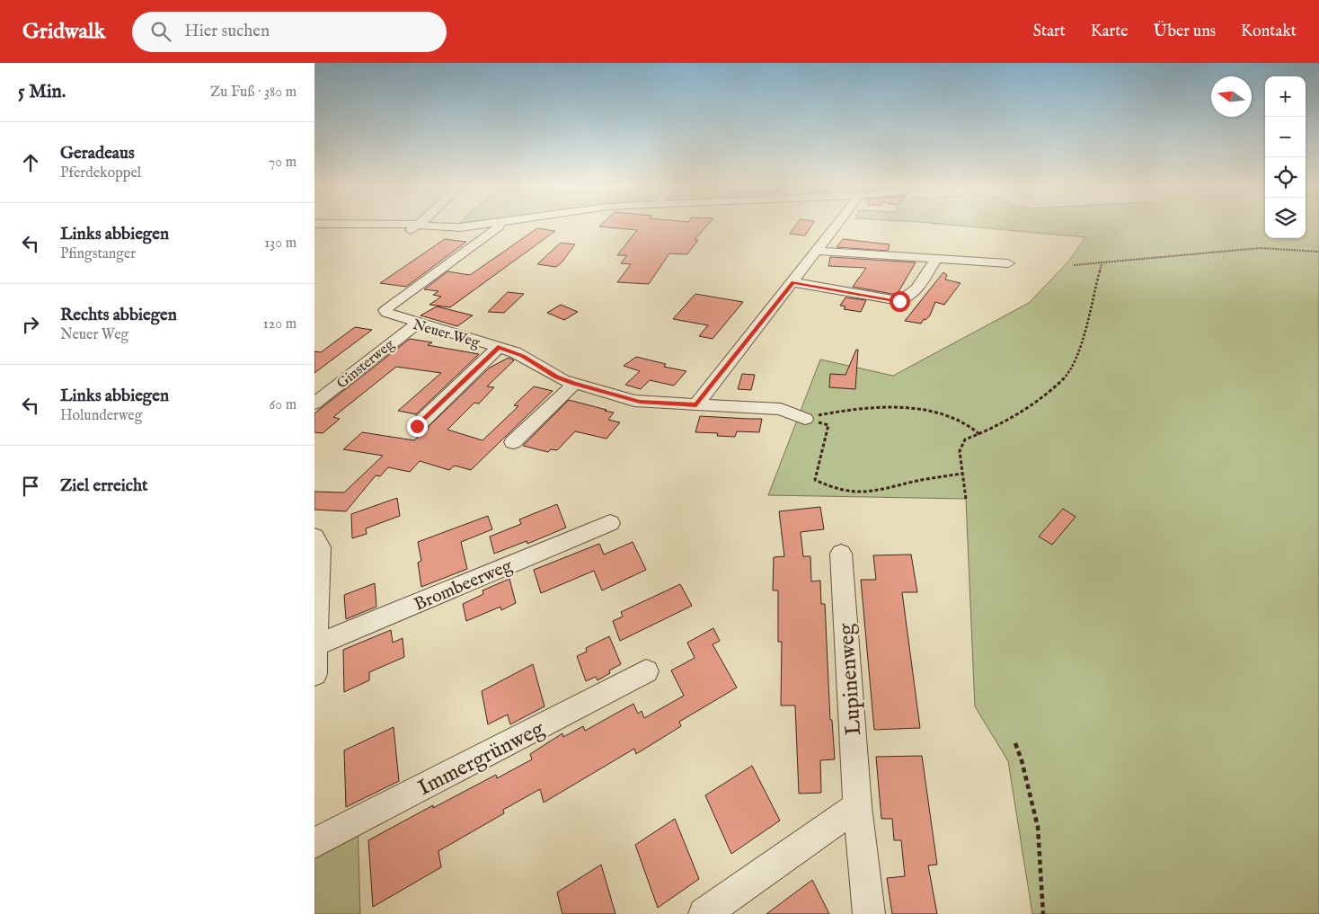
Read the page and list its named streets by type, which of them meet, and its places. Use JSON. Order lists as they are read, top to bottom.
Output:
{
  "streets": {
    "street": [
      "Neuer Weg",
      "Ginsterweg",
      "Brombeerweg",
      "Lupinenweg",
      "Immergrünweg"
    ]
  },
  "crossings": [
    ["Neuer Weg", "Ginsterweg"]
  ],
  "north": "left",
  "page": {
    "header": "Gridwalk",
    "search": "Hier suchen",
    "nav": [
      "Start",
      "Karte",
      "Über uns",
      "Kontakt"
    ],
    "heading": ["5 Min.", "Zu Fuß · 380 m"],
    "map_buttons": ["+", "−"],
    "list": [
      ["Geradeaus", "Pferdekoppel", "70 m"],
      ["Links abbiegen", "Pfingstanger", "130 m"],
      ["Rechts abbiegen", "Neuer Weg", "120 m"],
      ["Links abbiegen", "Holunderweg", "60 m"],
      "Ziel erreicht"
    ]
  }
}
